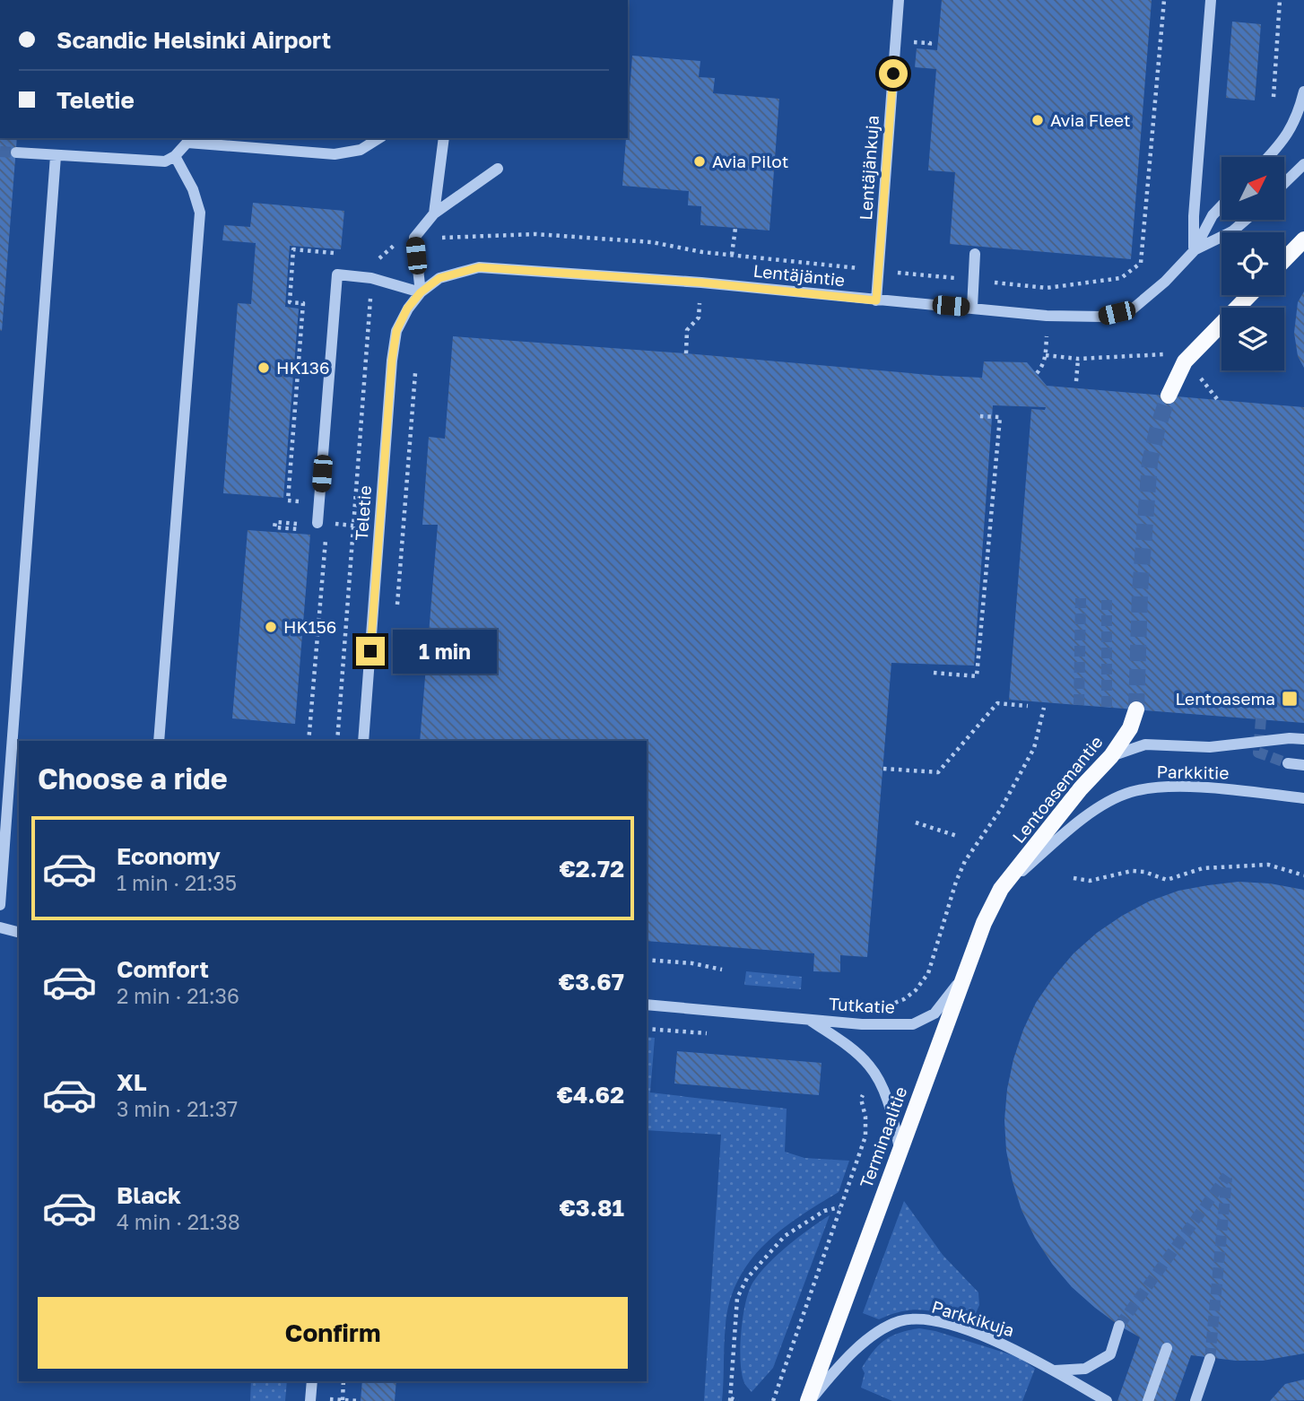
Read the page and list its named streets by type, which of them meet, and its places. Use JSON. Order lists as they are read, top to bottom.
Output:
{
  "streets": {
    "main road": ["Lentoasemantie", "Terminaalitie"],
    "street": [
      "Lentäjänkuja",
      "Lentäjäntie",
      "Teletie",
      "Parkkitie",
      "Tutkatie",
      "Parkkikuja"
    ]
  },
  "crossings": [
    ["Lentäjänkuja", "Lentäjäntie"],
    ["Lentäjäntie", "Teletie"],
    ["Parkkitie", "Lentoasemantie"],
    ["Parkkitie", "Terminaalitie"],
    ["Lentoasemantie", "Terminaalitie"],
    ["Tutkatie", "Terminaalitie"],
    ["Terminaalitie", "Parkkikuja"]
  ],
  "places": {
    "other": [
      "Avia Fleet",
      "Avia Pilot",
      "HK136",
      "HK156"
    ],
    "transit": ["Lentoasema"]
  },
  "north": "top right",
  "page": {
    "banner": ["Scandic Helsinki Airport", "Teletie"],
    "bubble": "1 min",
    "heading": "Choose a ride",
    "list": [
      {
        "name": "Economy",
        "note": "1 min · 21:35",
        "value": "€2.72"
      },
      {
        "name": "Comfort",
        "note": "2 min · 21:36",
        "value": "€3.67"
      },
      {
        "name": "XL",
        "note": "3 min · 21:37",
        "value": "€4.62"
      },
      {
        "name": "Black",
        "note": "4 min · 21:38",
        "value": "€3.81"
      }
    ],
    "buttons": "Confirm"
  }
}
